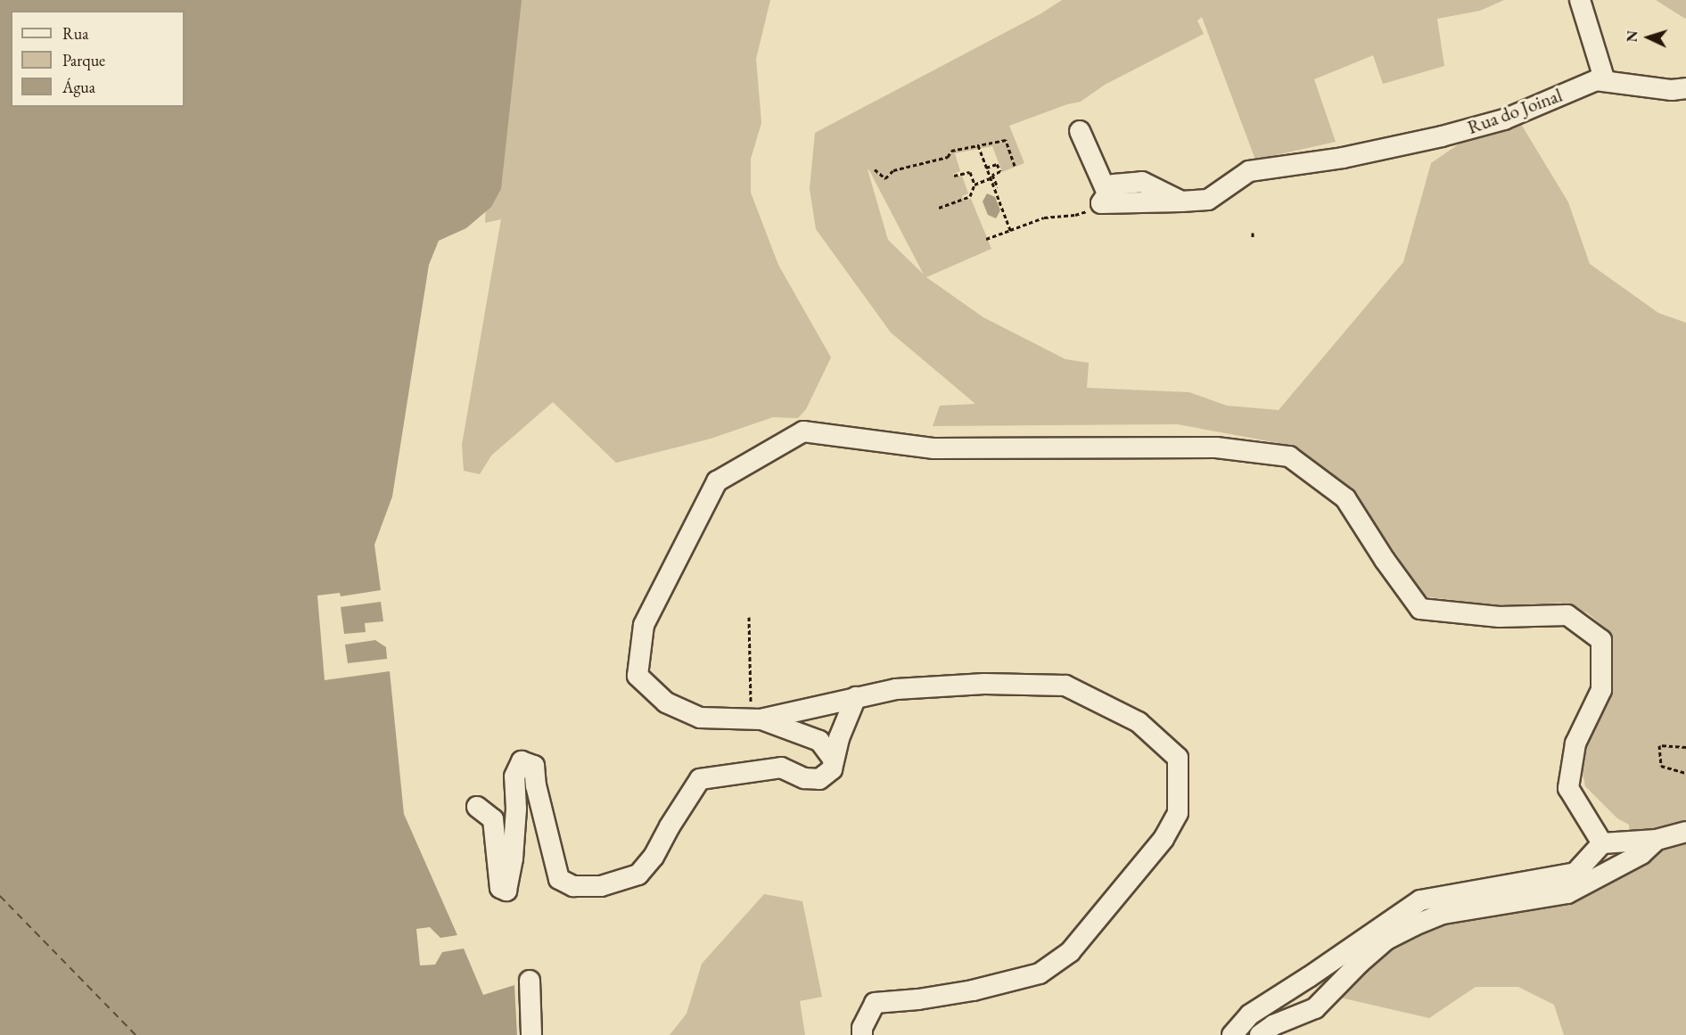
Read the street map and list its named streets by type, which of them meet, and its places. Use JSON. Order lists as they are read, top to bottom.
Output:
{
  "streets": {
    "street": ["Rua do Joinal"]
  },
  "legend": ["Rua", "Parque", "Água"],
  "north": "left"
}
